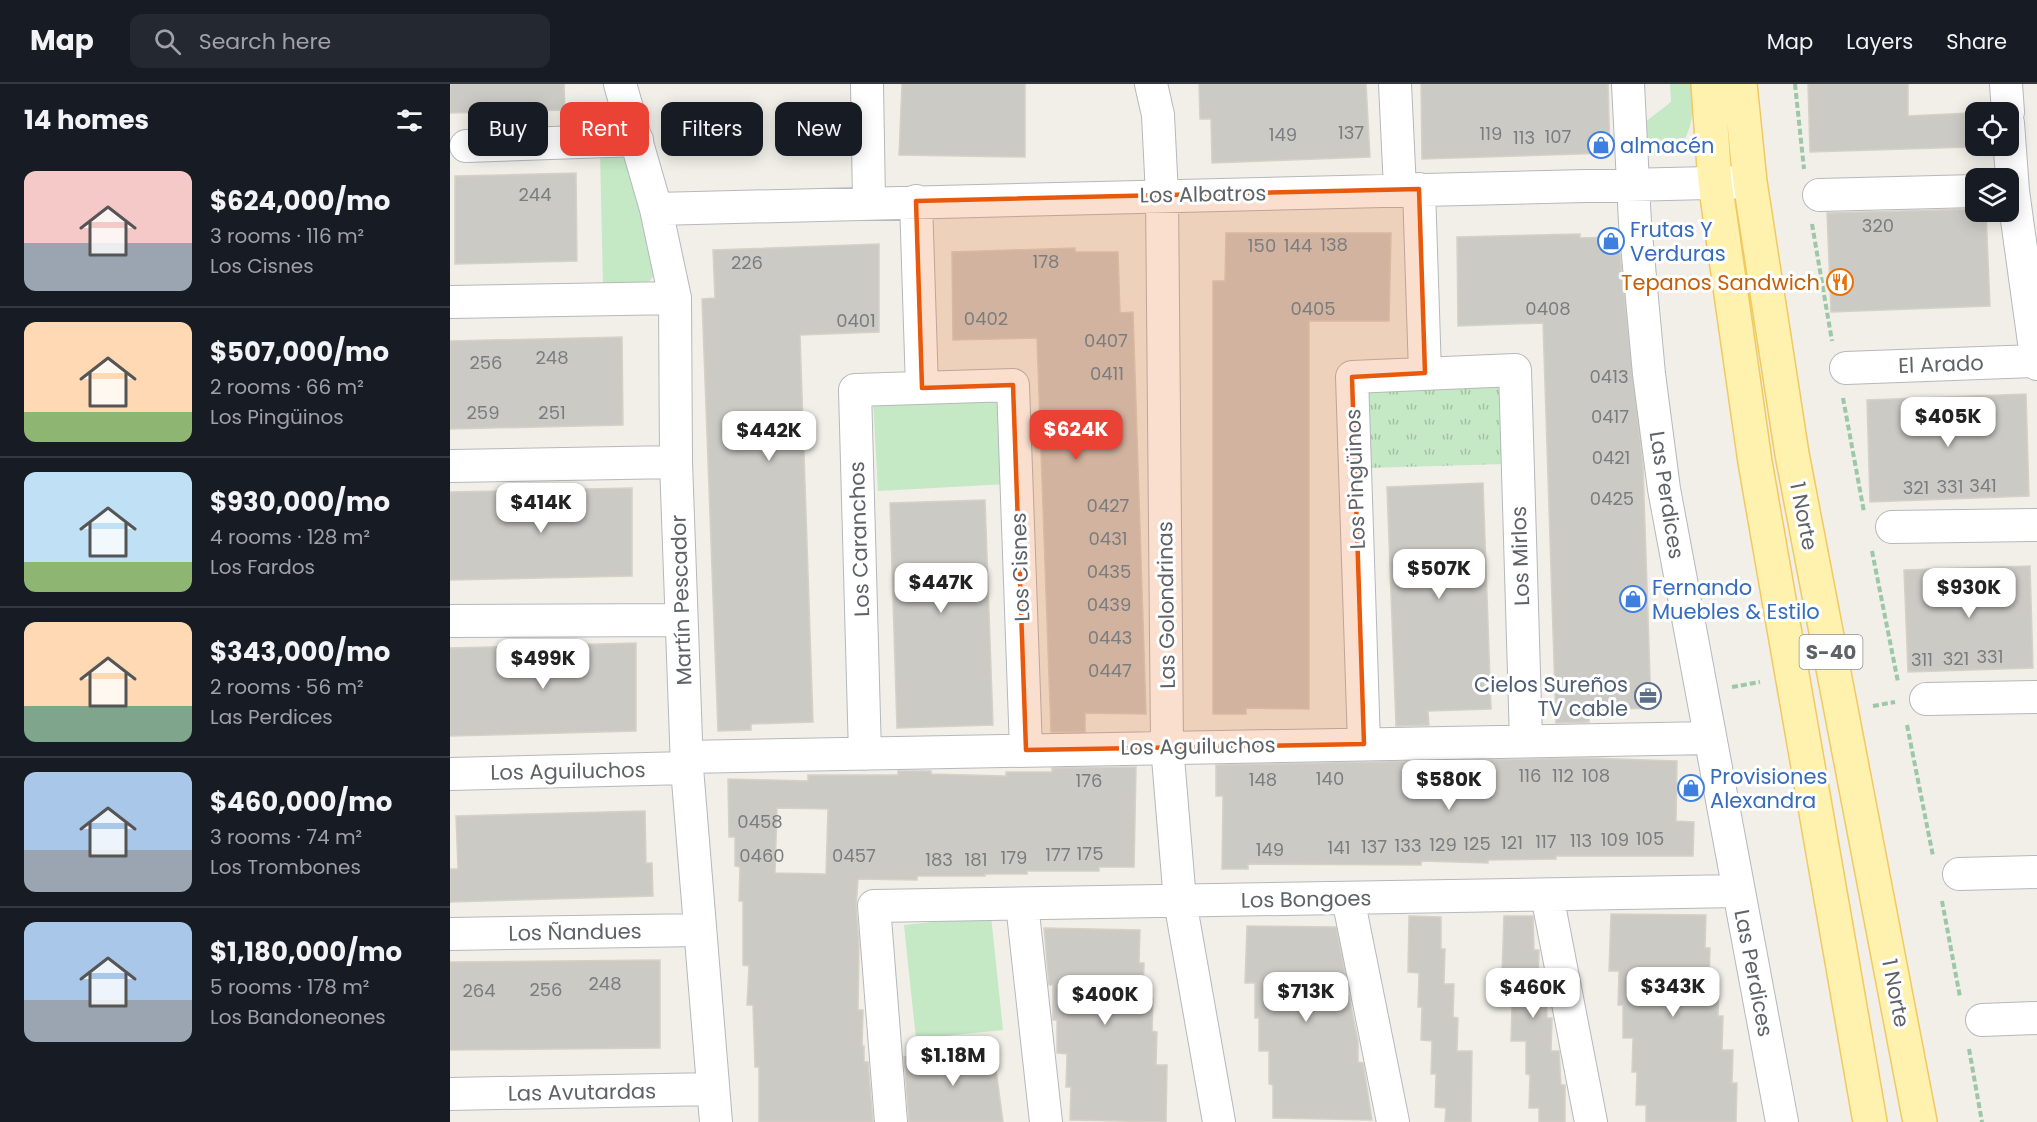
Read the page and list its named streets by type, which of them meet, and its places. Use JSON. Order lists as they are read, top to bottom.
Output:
{
  "streets": {
    "main road": ["1 Norte", "S-40"],
    "street": [
      "Los Albatros",
      "El Arado",
      "Los Pingüinos",
      "Las Perdices",
      "Los Caranchos",
      "Los Mirlos",
      "Los Cisnes",
      "Martín Pescador",
      "Las Golondrinas",
      "Los Aguiluchos",
      "Los Bongoes",
      "Los Ñandues",
      "Las Avutardas"
    ]
  },
  "crossings": [
    ["Los Albatros", "Las Perdices"],
    ["Los Albatros", "1 Norte"],
    ["Los Albatros", "Martín Pescador"],
    ["Los Albatros", "Las Golondrinas"],
    ["Los Pingüinos", "Los Mirlos"],
    ["Los Pingüinos", "Los Aguiluchos"],
    ["Las Perdices", "Los Aguiluchos"],
    ["Las Perdices", "Los Bongoes"],
    ["Los Caranchos", "Los Cisnes"],
    ["Los Caranchos", "Los Aguiluchos"],
    ["Los Mirlos", "Los Aguiluchos"],
    ["Los Cisnes", "Los Aguiluchos"],
    ["Martín Pescador", "Los Aguiluchos"],
    ["Martín Pescador", "Los Ñandues"],
    ["Martín Pescador", "Las Avutardas"],
    ["Las Golondrinas", "Los Aguiluchos"],
    ["Las Golondrinas", "Los Bongoes"]
  ],
  "places": {
    "shop": [
      "almacén",
      "Frutas Y Verduras",
      "Fernando Muebles & Estilo",
      "Provisiones Alexandra"
    ],
    "restaurant": ["Tepanos Sandwich"],
    "office": ["Cielos Sureños TV cable"]
  },
  "house_numbers": [
    "137",
    "119",
    "149",
    "107",
    "113",
    "244",
    "320",
    "138",
    "150",
    "144",
    "178",
    "226",
    "0405",
    "0408",
    "0402",
    "0401",
    "0407",
    "248",
    "256",
    "0411",
    "0413",
    "259",
    "251",
    "0417",
    "0421",
    "341",
    "331",
    "321",
    "0425",
    "0427",
    "0431",
    "0435",
    "0439",
    "0443",
    "331",
    "321",
    "311",
    "0447",
    "116",
    "112",
    "108",
    "140",
    "148",
    "176",
    "0458",
    "105",
    "109",
    "113",
    "117",
    "121",
    "125",
    "129",
    "133",
    "137",
    "141",
    "149",
    "175",
    "177",
    "0460",
    "0457",
    "179",
    "183",
    "181",
    "248",
    "256",
    "264"
  ],
  "page": {
    "header": "Map",
    "search": "Search here",
    "nav": ["Map", "Layers", "Share"],
    "heading": "14 homes",
    "chip": [
      "Buy",
      "Rent",
      "Filters",
      "New"
    ],
    "list": [
      {
        "name": "$624,000/mo",
        "note": "3 rooms · 116 m² · Los Cisnes"
      },
      {
        "name": "$507,000/mo",
        "note": "2 rooms · 66 m² · Los Pingüinos"
      },
      {
        "name": "$930,000/mo",
        "note": "4 rooms · 128 m² · Los Fardos"
      },
      {
        "name": "$343,000/mo",
        "note": "2 rooms · 56 m² · Las Perdices"
      },
      {
        "name": "$460,000/mo",
        "note": "3 rooms · 74 m² · Los Trombones"
      },
      {
        "name": "$1,180,000/mo",
        "note": "5 rooms · 178 m² · Los Bandoneones"
      }
    ],
    "price": [
      "$405K",
      "$624K",
      "$442K",
      "$414K",
      "$507K",
      "$447K",
      "$930K",
      "$499K",
      "$580K",
      "$343K",
      "$460K",
      "$713K",
      "$400K",
      "$1.18M"
    ]
  }
}
